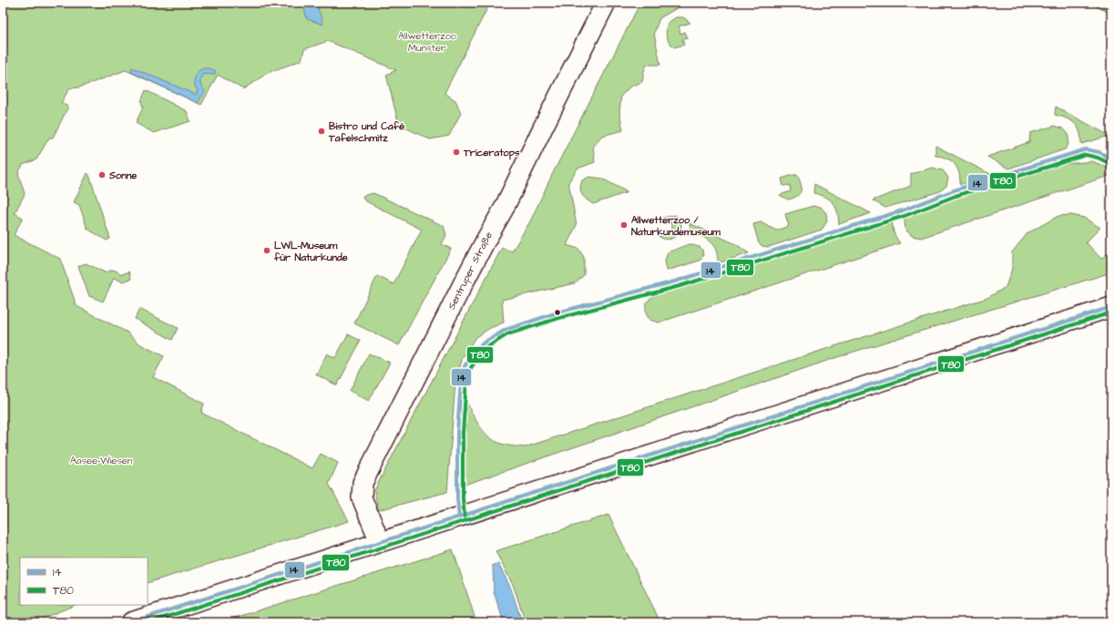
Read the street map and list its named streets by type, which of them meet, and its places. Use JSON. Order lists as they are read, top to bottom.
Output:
{
  "streets": {
    "street": ["Sentruper Straße"]
  },
  "parks": ["Allwetterzoo Münster", "Aasee-Wiesen"],
  "places": [
    "Bistro und Café Tafelschmitz",
    "Triceratops",
    "Sonne",
    "Allwetterzoo / Naturkundemuseum",
    "LWL-Museum für Naturkunde"
  ],
  "lines": ["transit line 14", "transit line T80"],
  "legend": ["14", "T80"]
}
